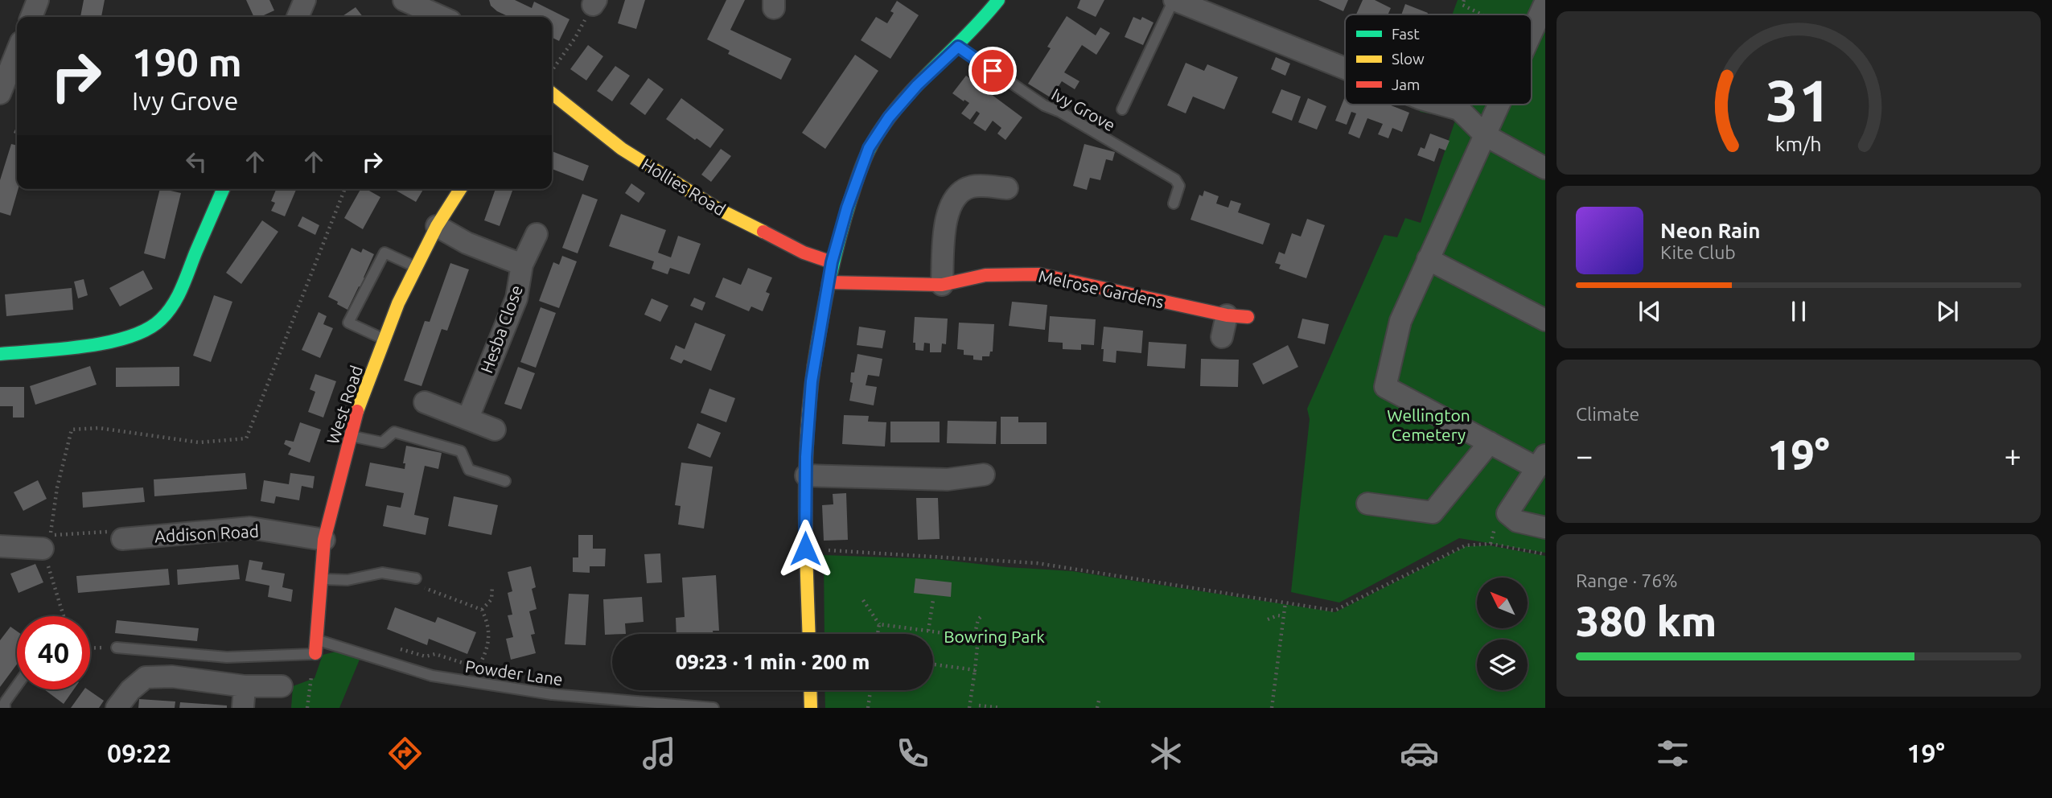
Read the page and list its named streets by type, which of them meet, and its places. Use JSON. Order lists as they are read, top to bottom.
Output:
{
  "streets": {
    "street": [
      "Hollies Road",
      "Melrose Gardens",
      "Hesba Close",
      "West Road",
      "Addison Road"
    ],
    "lane": ["Ivy Grove", "Powder Lane"]
  },
  "crossings": [
    ["Hesba Close", "West Road"],
    ["West Road", "Addison Road"],
    ["West Road", "Powder Lane"]
  ],
  "parks": ["Wellington Cemetery", "Bowring Park"],
  "legend": ["Fast", "Slow", "Jam"],
  "north": "top left",
  "page": {
    "turn": ["190 m", "Ivy Grove"],
    "song": ["Neon Rain", "Kite Club"],
    "tile": [
      "Climate",
      ["Range · 76%", "380 km"]
    ],
    "heat": ["−", "19°", "+"],
    "limit": "40",
    "trip": "09:23 · 1 min · 200 m",
    "tabs": ["09:22", "19°"],
    "gauge": ["31", "km/h"]
  }
}
